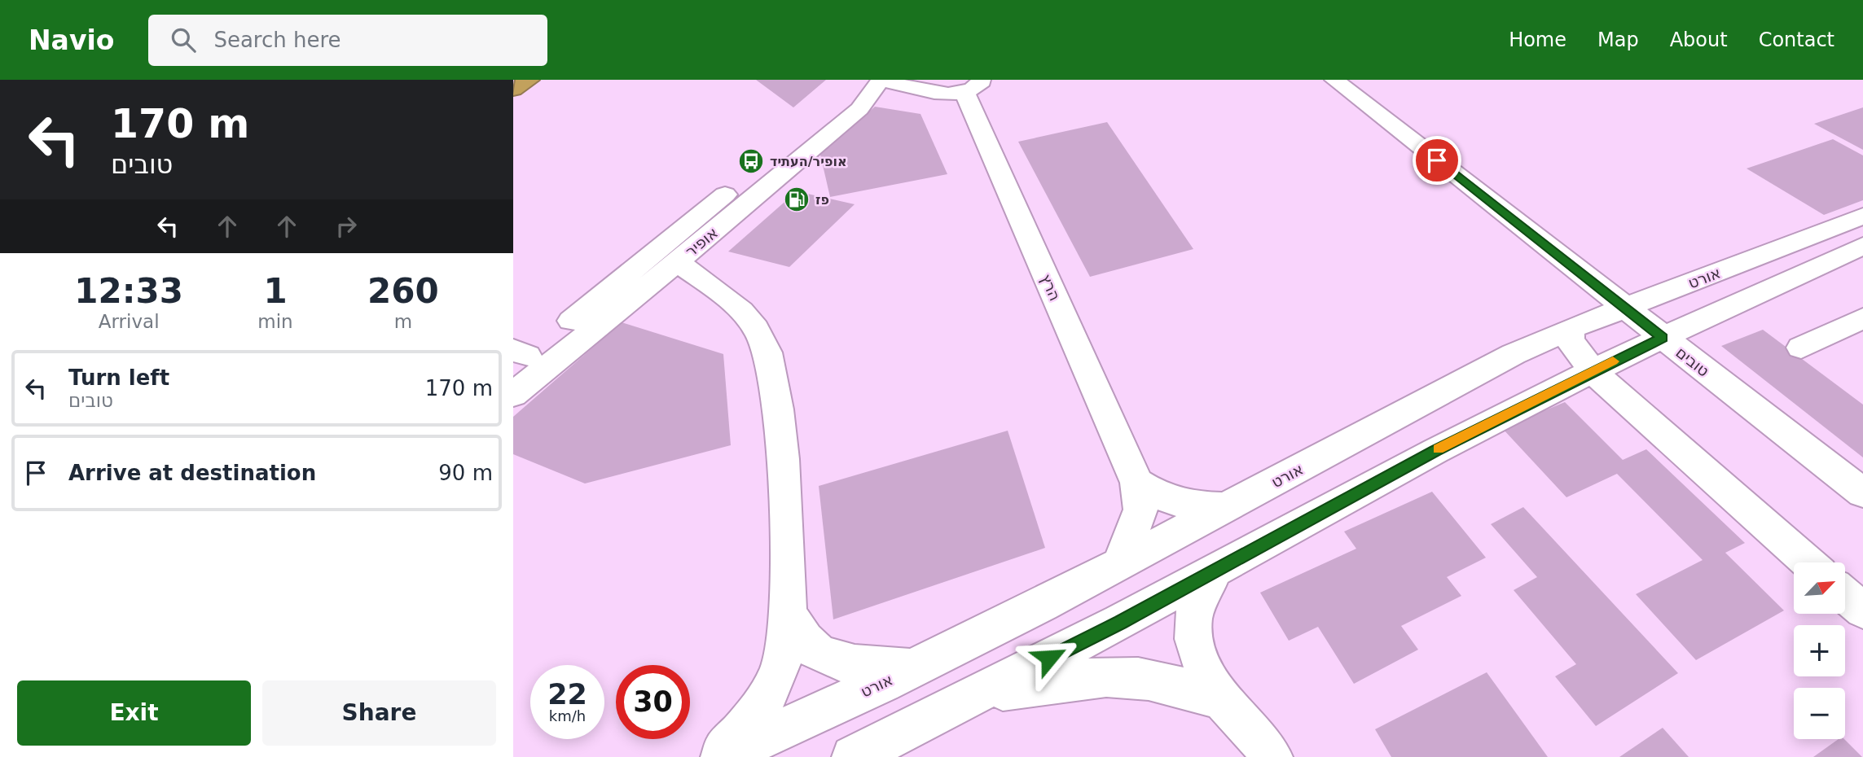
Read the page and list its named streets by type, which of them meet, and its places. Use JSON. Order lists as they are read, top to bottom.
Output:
{
  "streets": {
    "street": [
      "אופיר",
      "אורט",
      "הרץ",
      "טובים"
    ]
  },
  "crossings": [
    ["אופיר", "הרץ"],
    ["אורט", "הרץ"],
    ["אורט", "טובים"]
  ],
  "places": {
    "bus stop": ["אופיר/העתיד"],
    "fuel station": ["פז"]
  },
  "north": "top right",
  "page": {
    "header": "Navio",
    "search": "Search here",
    "nav": [
      "Home",
      "Map",
      "About",
      "Contact"
    ],
    "turn": ["170 m", "טובים"],
    "eta": [
      "12:33",
      "Arrival",
      "1",
      "min",
      "260",
      "m"
    ],
    "list": [
      {
        "name": "Turn left",
        "note": "טובים",
        "value": "170 m"
      },
      {
        "name": "Arrive at destination",
        "value": "90 m"
      }
    ],
    "map_buttons": ["+", "−"],
    "speed": "22 km/h",
    "limit": "30",
    "buttons": ["Exit", "Share"]
  }
}
